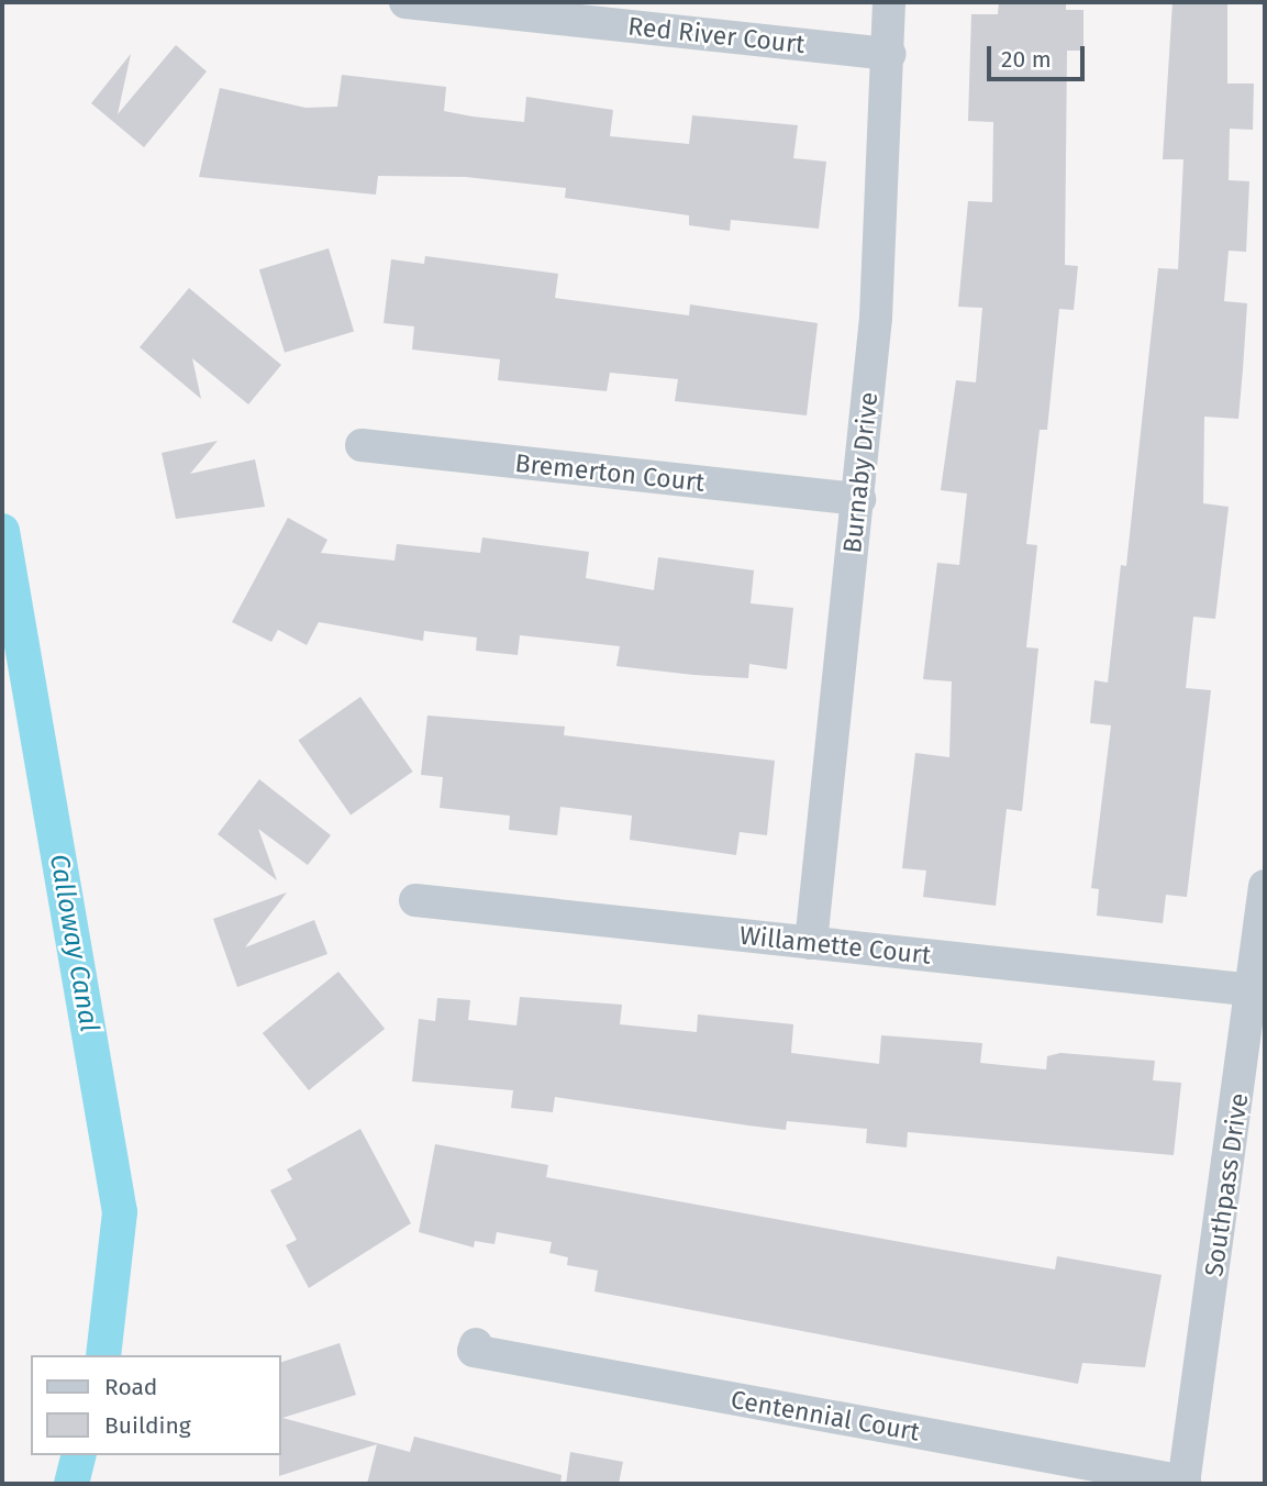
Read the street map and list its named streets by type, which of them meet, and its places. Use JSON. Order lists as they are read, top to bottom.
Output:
{
  "streets": {
    "street": [
      "Red River Court",
      "Bremerton Court",
      "Burnaby Drive",
      "Willamette Court",
      "Southpass Drive",
      "Centennial Court"
    ]
  },
  "crossings": [
    ["Red River Court", "Burnaby Drive"],
    ["Bremerton Court", "Burnaby Drive"],
    ["Burnaby Drive", "Willamette Court"],
    ["Willamette Court", "Southpass Drive"],
    ["Southpass Drive", "Centennial Court"]
  ],
  "water": ["Calloway Canal"],
  "legend": ["Road", "Building"],
  "scale_bar": "20 m"
}
